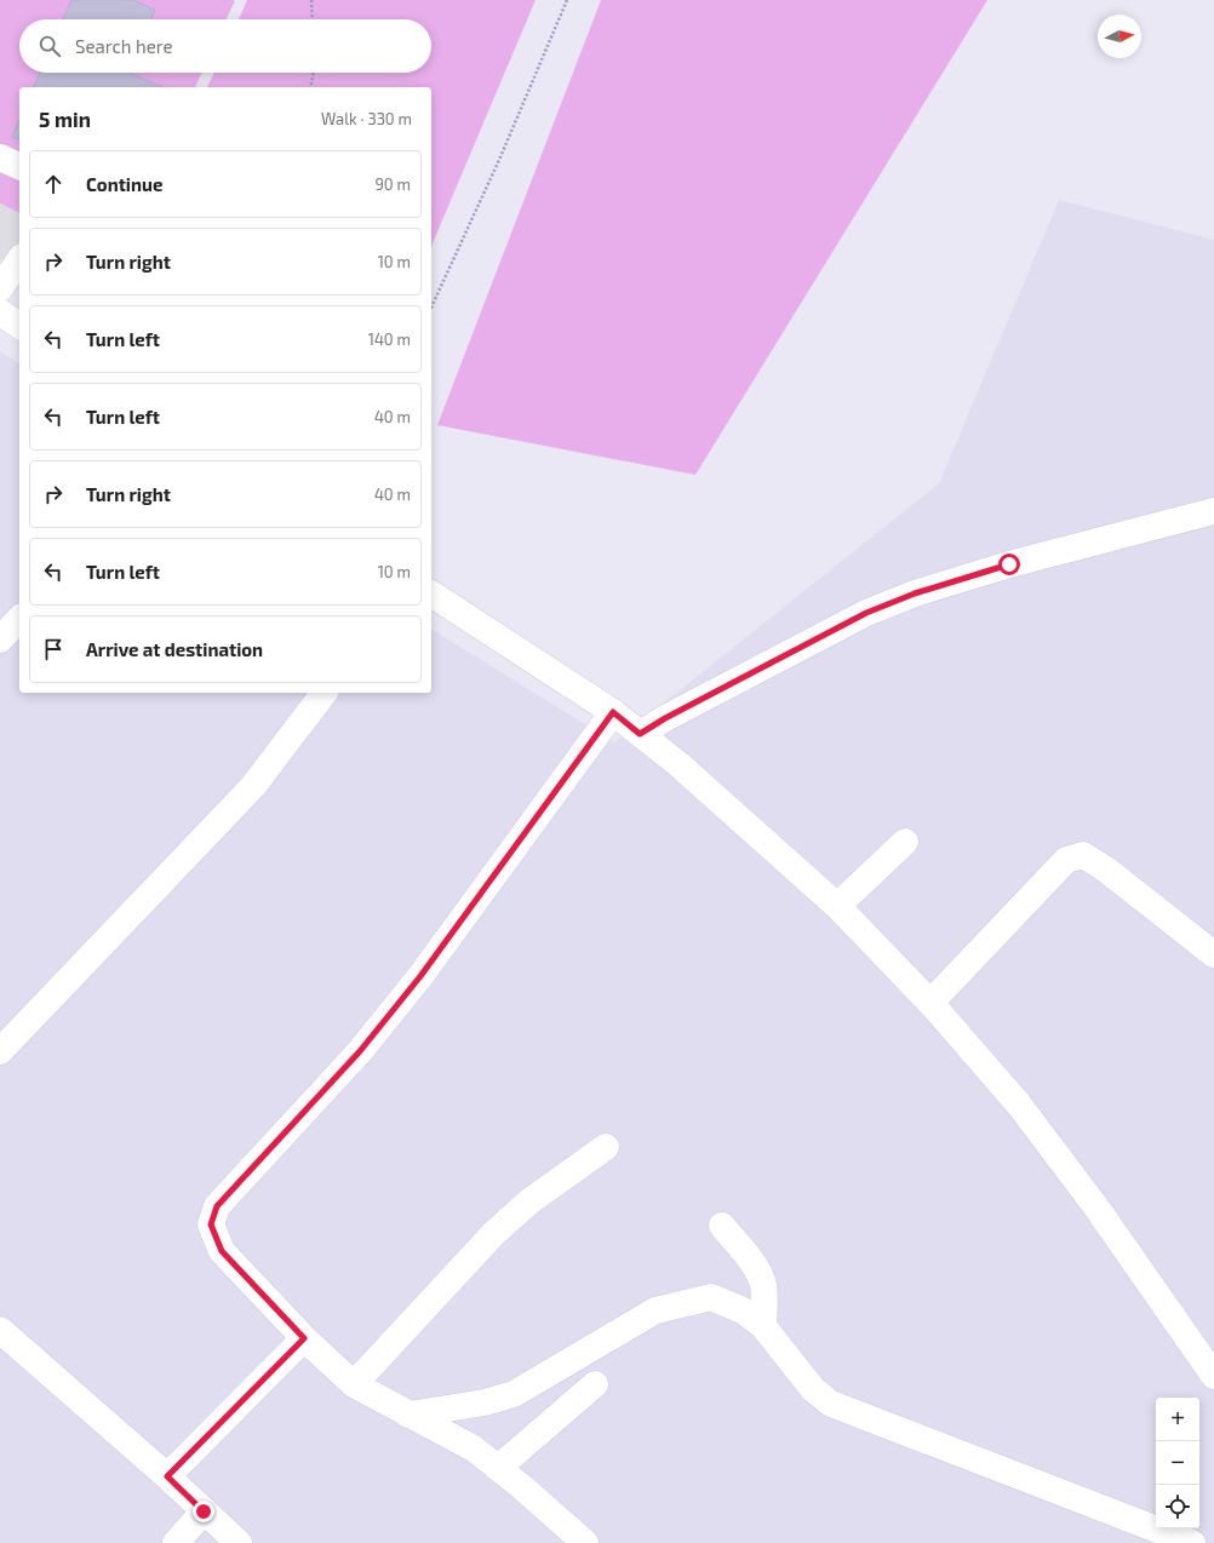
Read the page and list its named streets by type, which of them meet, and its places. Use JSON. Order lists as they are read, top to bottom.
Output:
{
  "north": "right",
  "page": {
    "search": "Search here",
    "heading": ["5 min", "Walk · 330 m"],
    "list": [
      ["Continue", "90 m"],
      ["Turn right", "10 m"],
      ["Turn left", "140 m"],
      ["Turn left", "40 m"],
      ["Turn right", "40 m"],
      ["Turn left", "10 m"],
      "Arrive at destination"
    ],
    "map_buttons": ["+", "−"]
  }
}
